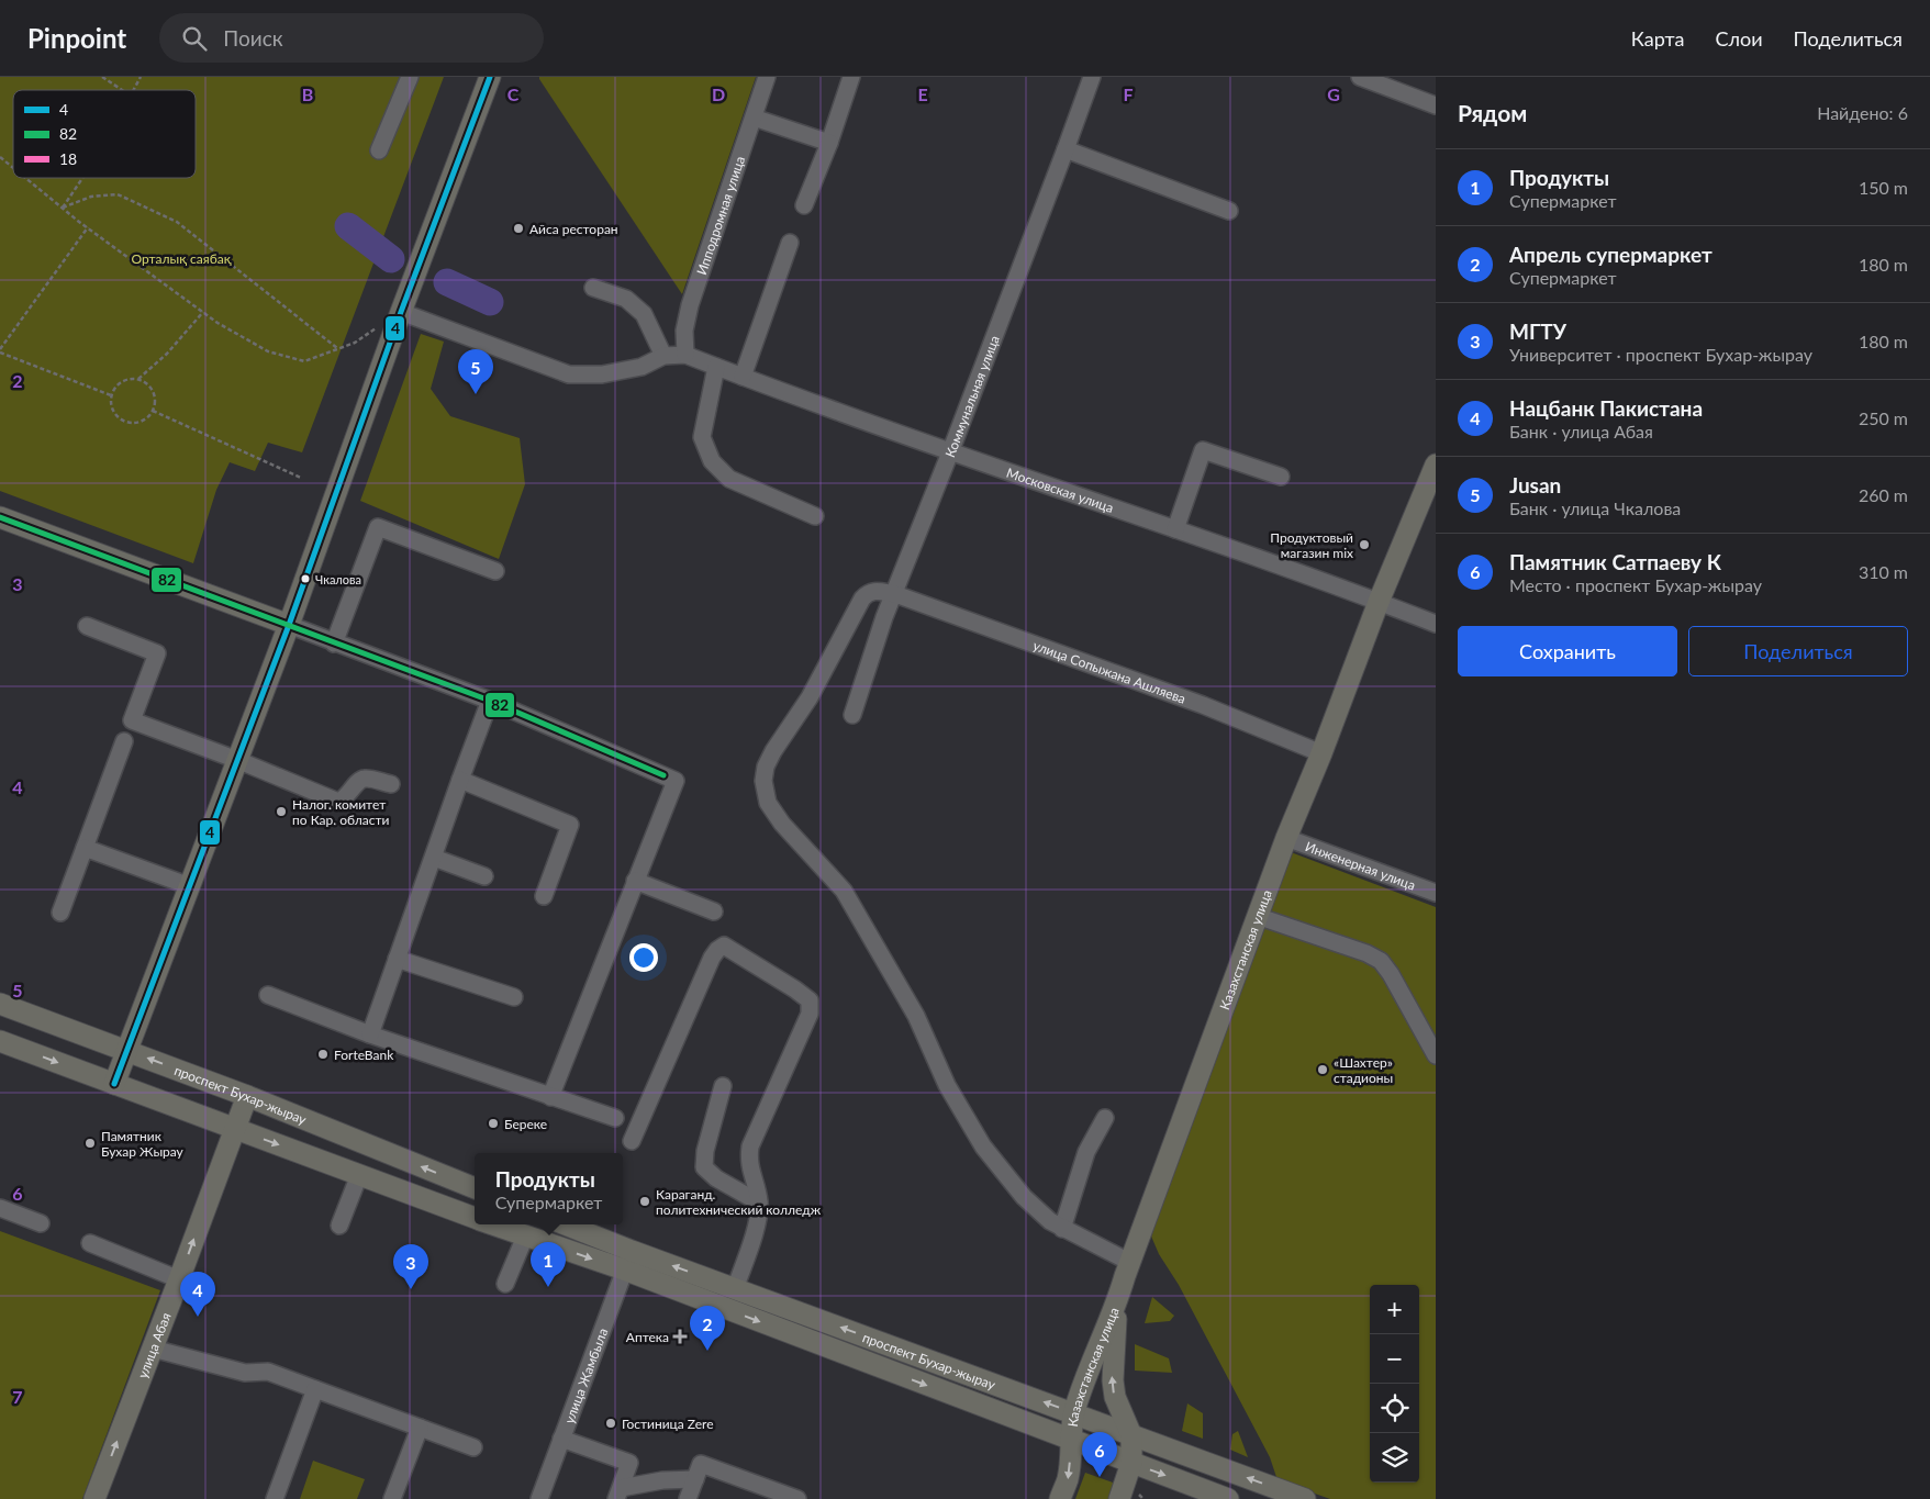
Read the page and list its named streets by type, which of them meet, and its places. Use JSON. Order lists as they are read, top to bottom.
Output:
{
  "streets": {
    "main road": ["Казахстанская улица", "проспект Бухар-жырау", "улица Абая"],
    "street": [
      "Ипподромная улица",
      "Коммунальная улица",
      "Московская улица",
      "улица Сопыжана Ашляева",
      "Инженерная улица",
      "улица Жамбыла"
    ]
  },
  "crossings": [
    ["Ипподромная улица", "Московская улица"],
    ["Коммунальная улица", "Московская улица"],
    ["Коммунальная улица", "улица Сопыжана Ашляева"],
    ["Московская улица", "Казахстанская улица"],
    ["улица Сопыжана Ашляева", "Казахстанская улица"],
    ["Инженерная улица", "Казахстанская улица"],
    ["Казахстанская улица", "проспект Бухар-жырау"],
    ["проспект Бухар-жырау", "улица Абая"],
    ["проспект Бухар-жырау", "улица Жамбыла"]
  ],
  "one_way": ["улица Абая"],
  "parks": ["Орталық саябақ"],
  "places": {
    "other": [
      "Айса ресторан",
      "Продуктовый магазин mix",
      "Чкалова",
      "Налог. комитет по Кар. области",
      "ForteBank",
      "«Шахтер» стадионы",
      "Береке",
      "Памятник Бухар Жырау",
      "Караганд. политехнический колледж",
      "Гостиница Zere"
    ],
    "health": ["Аптека"]
  },
  "lines": ["transit line 4", "transit line 82"],
  "legend": ["4", "82", "18"],
  "page": {
    "header": "Pinpoint",
    "search": "Поиск",
    "nav": ["Карта", "Слои", "Поделиться"],
    "heading": ["Рядом", "Найдено: 6"],
    "list": [
      {
        "mark": "1",
        "name": "Продукты",
        "note": "Супермаркет",
        "value": "150 m"
      },
      {
        "mark": "2",
        "name": "Апрель супермаркет",
        "note": "Супермаркет",
        "value": "180 m"
      },
      {
        "mark": "3",
        "name": "МГТУ",
        "note": "Университет · проспект Бухар-жырау",
        "value": "180 m"
      },
      {
        "mark": "4",
        "name": "Нацбанк Пакистана",
        "note": "Банк · улица Абая",
        "value": "250 m"
      },
      {
        "mark": "5",
        "name": "Jusan",
        "note": "Банк · улица Чкалова",
        "value": "260 m"
      },
      {
        "mark": "6",
        "name": "Памятник Сатпаеву К",
        "note": "Место · проспект Бухар-жырау",
        "value": "310 m"
      }
    ],
    "pins": [
      "5",
      "1",
      "3",
      "4",
      "2",
      "6"
    ],
    "buttons": ["Сохранить", "Поделиться"],
    "popup": ["Продукты", "Супермаркет"],
    "map_buttons": ["+", "−"]
  },
  "grid": {
    "columns": [
      "B",
      "C",
      "D",
      "E",
      "F",
      "G"
    ],
    "rows": [
      "2",
      "3",
      "4",
      "5",
      "6",
      "7"
    ]
  }
}
